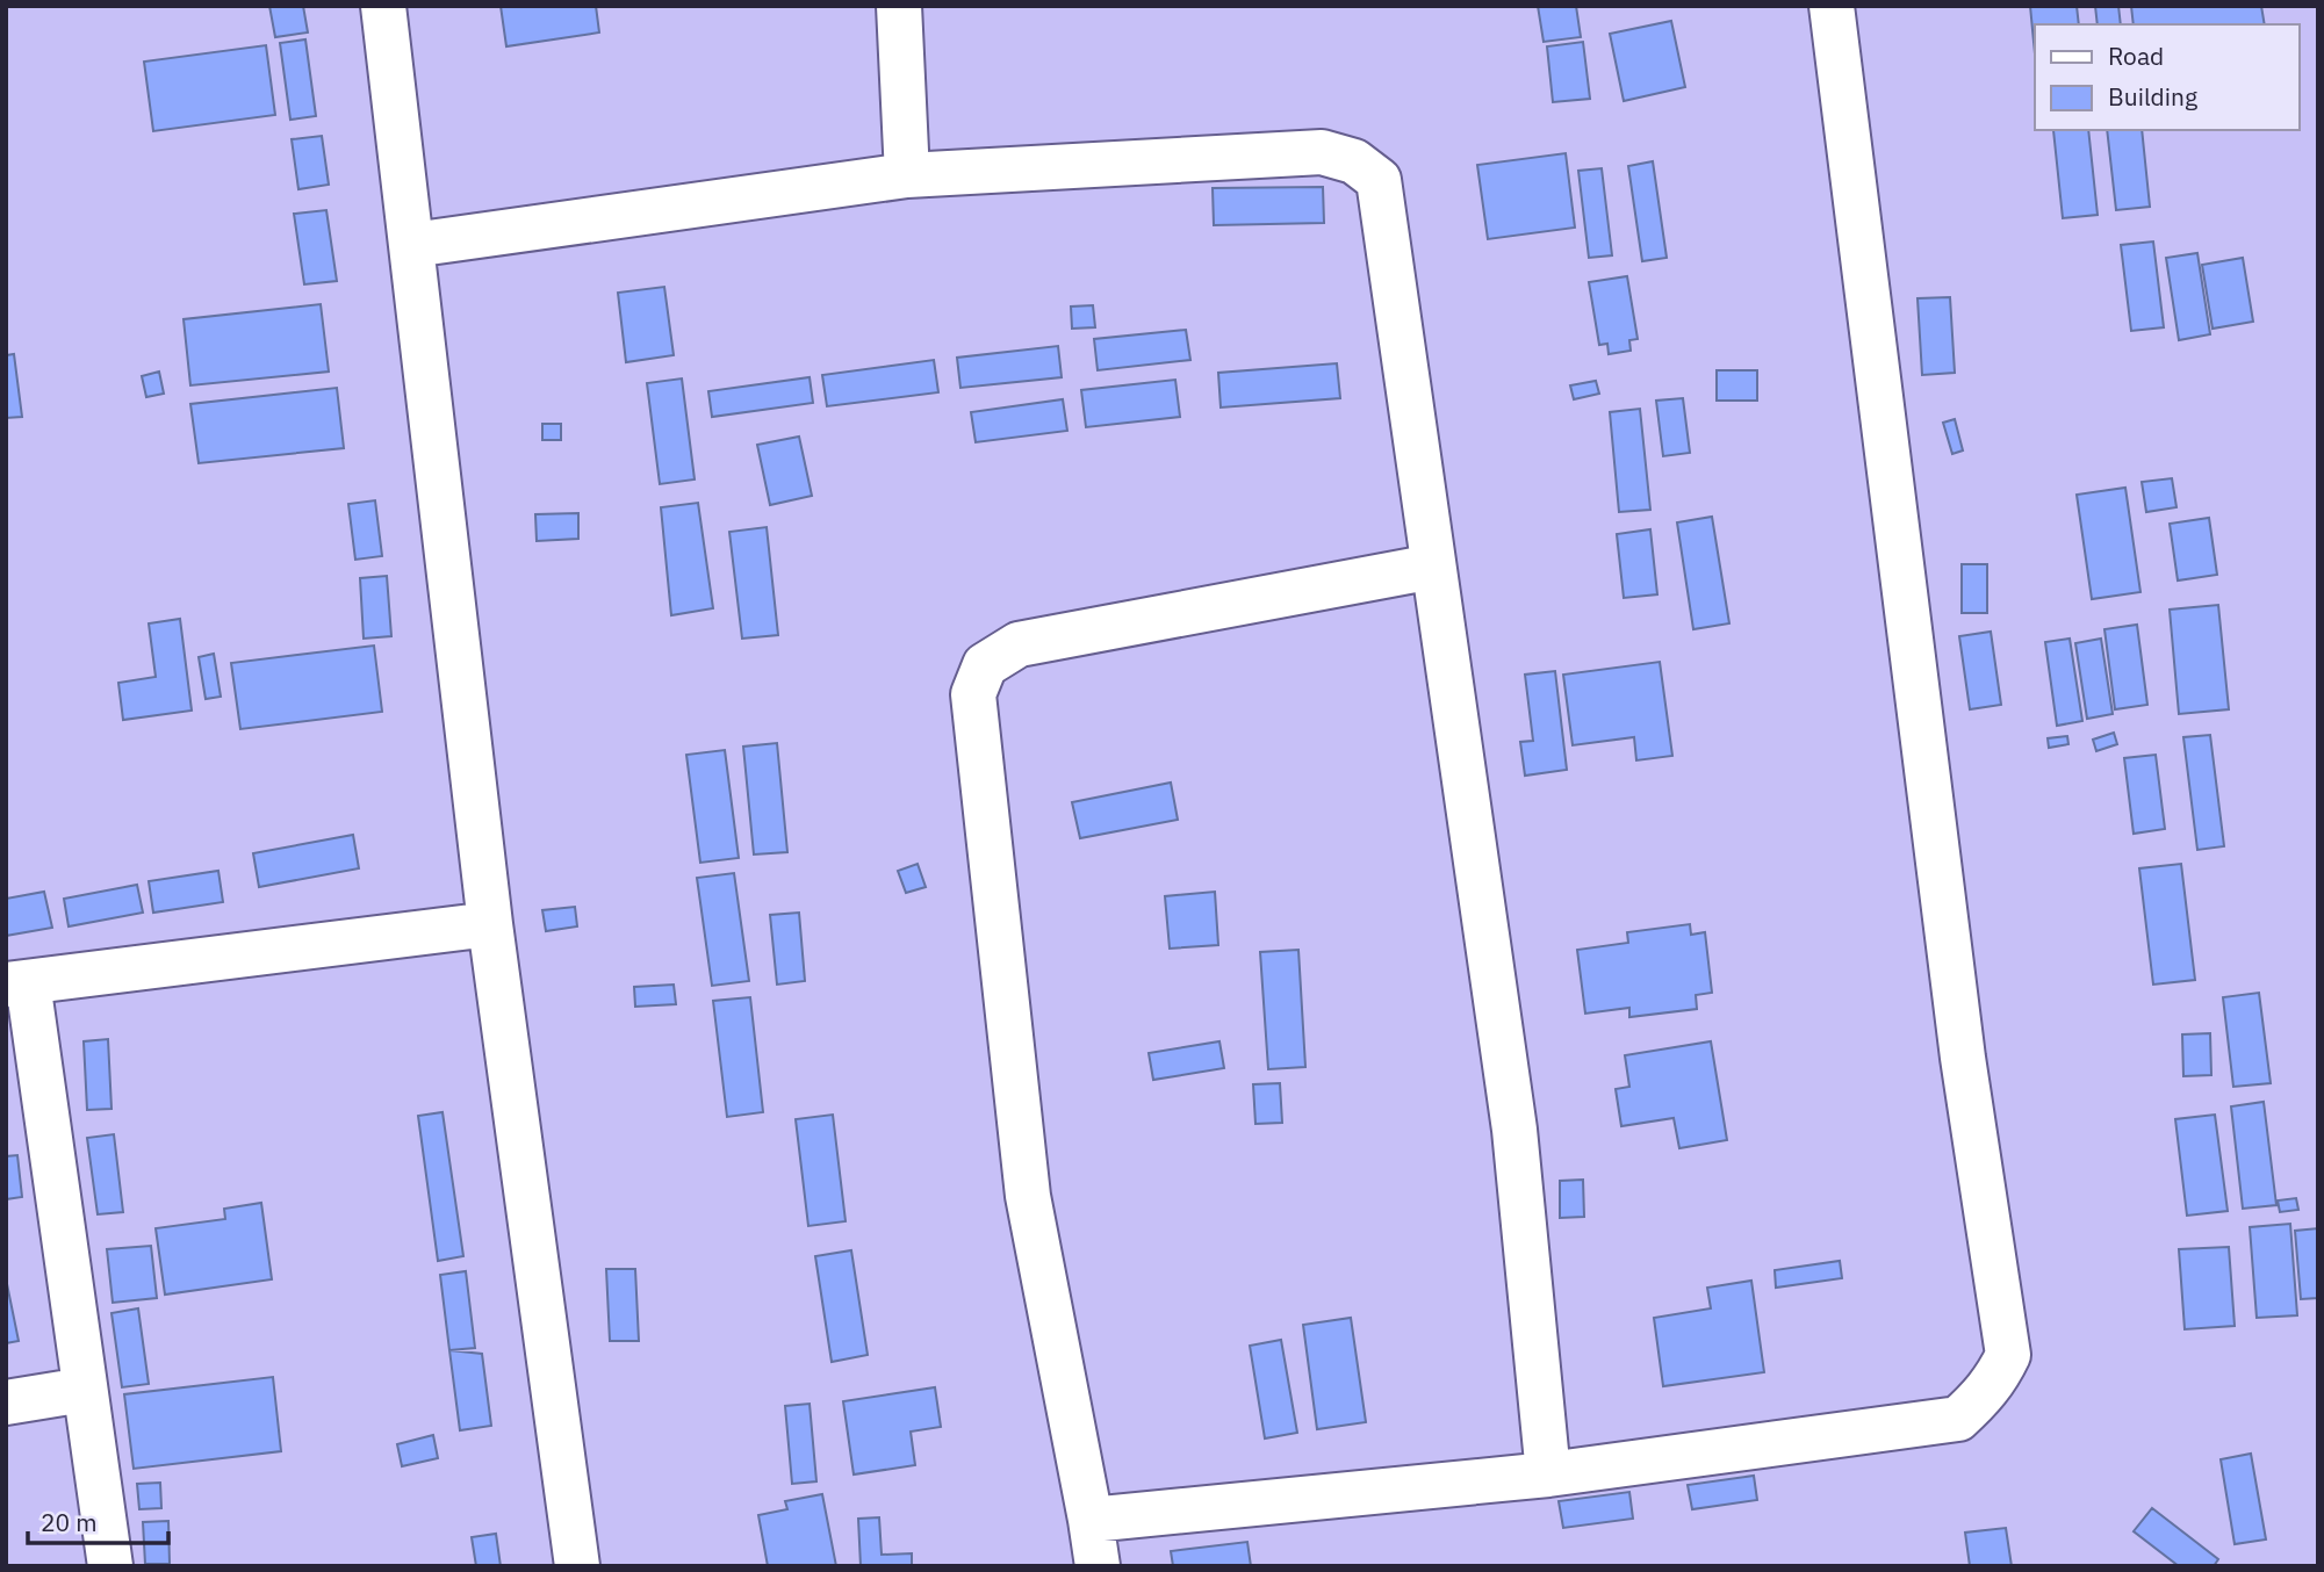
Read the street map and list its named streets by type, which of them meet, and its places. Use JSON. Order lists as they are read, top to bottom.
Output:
{
  "legend": ["Road", "Building"],
  "scale_bar": "20 m"
}
